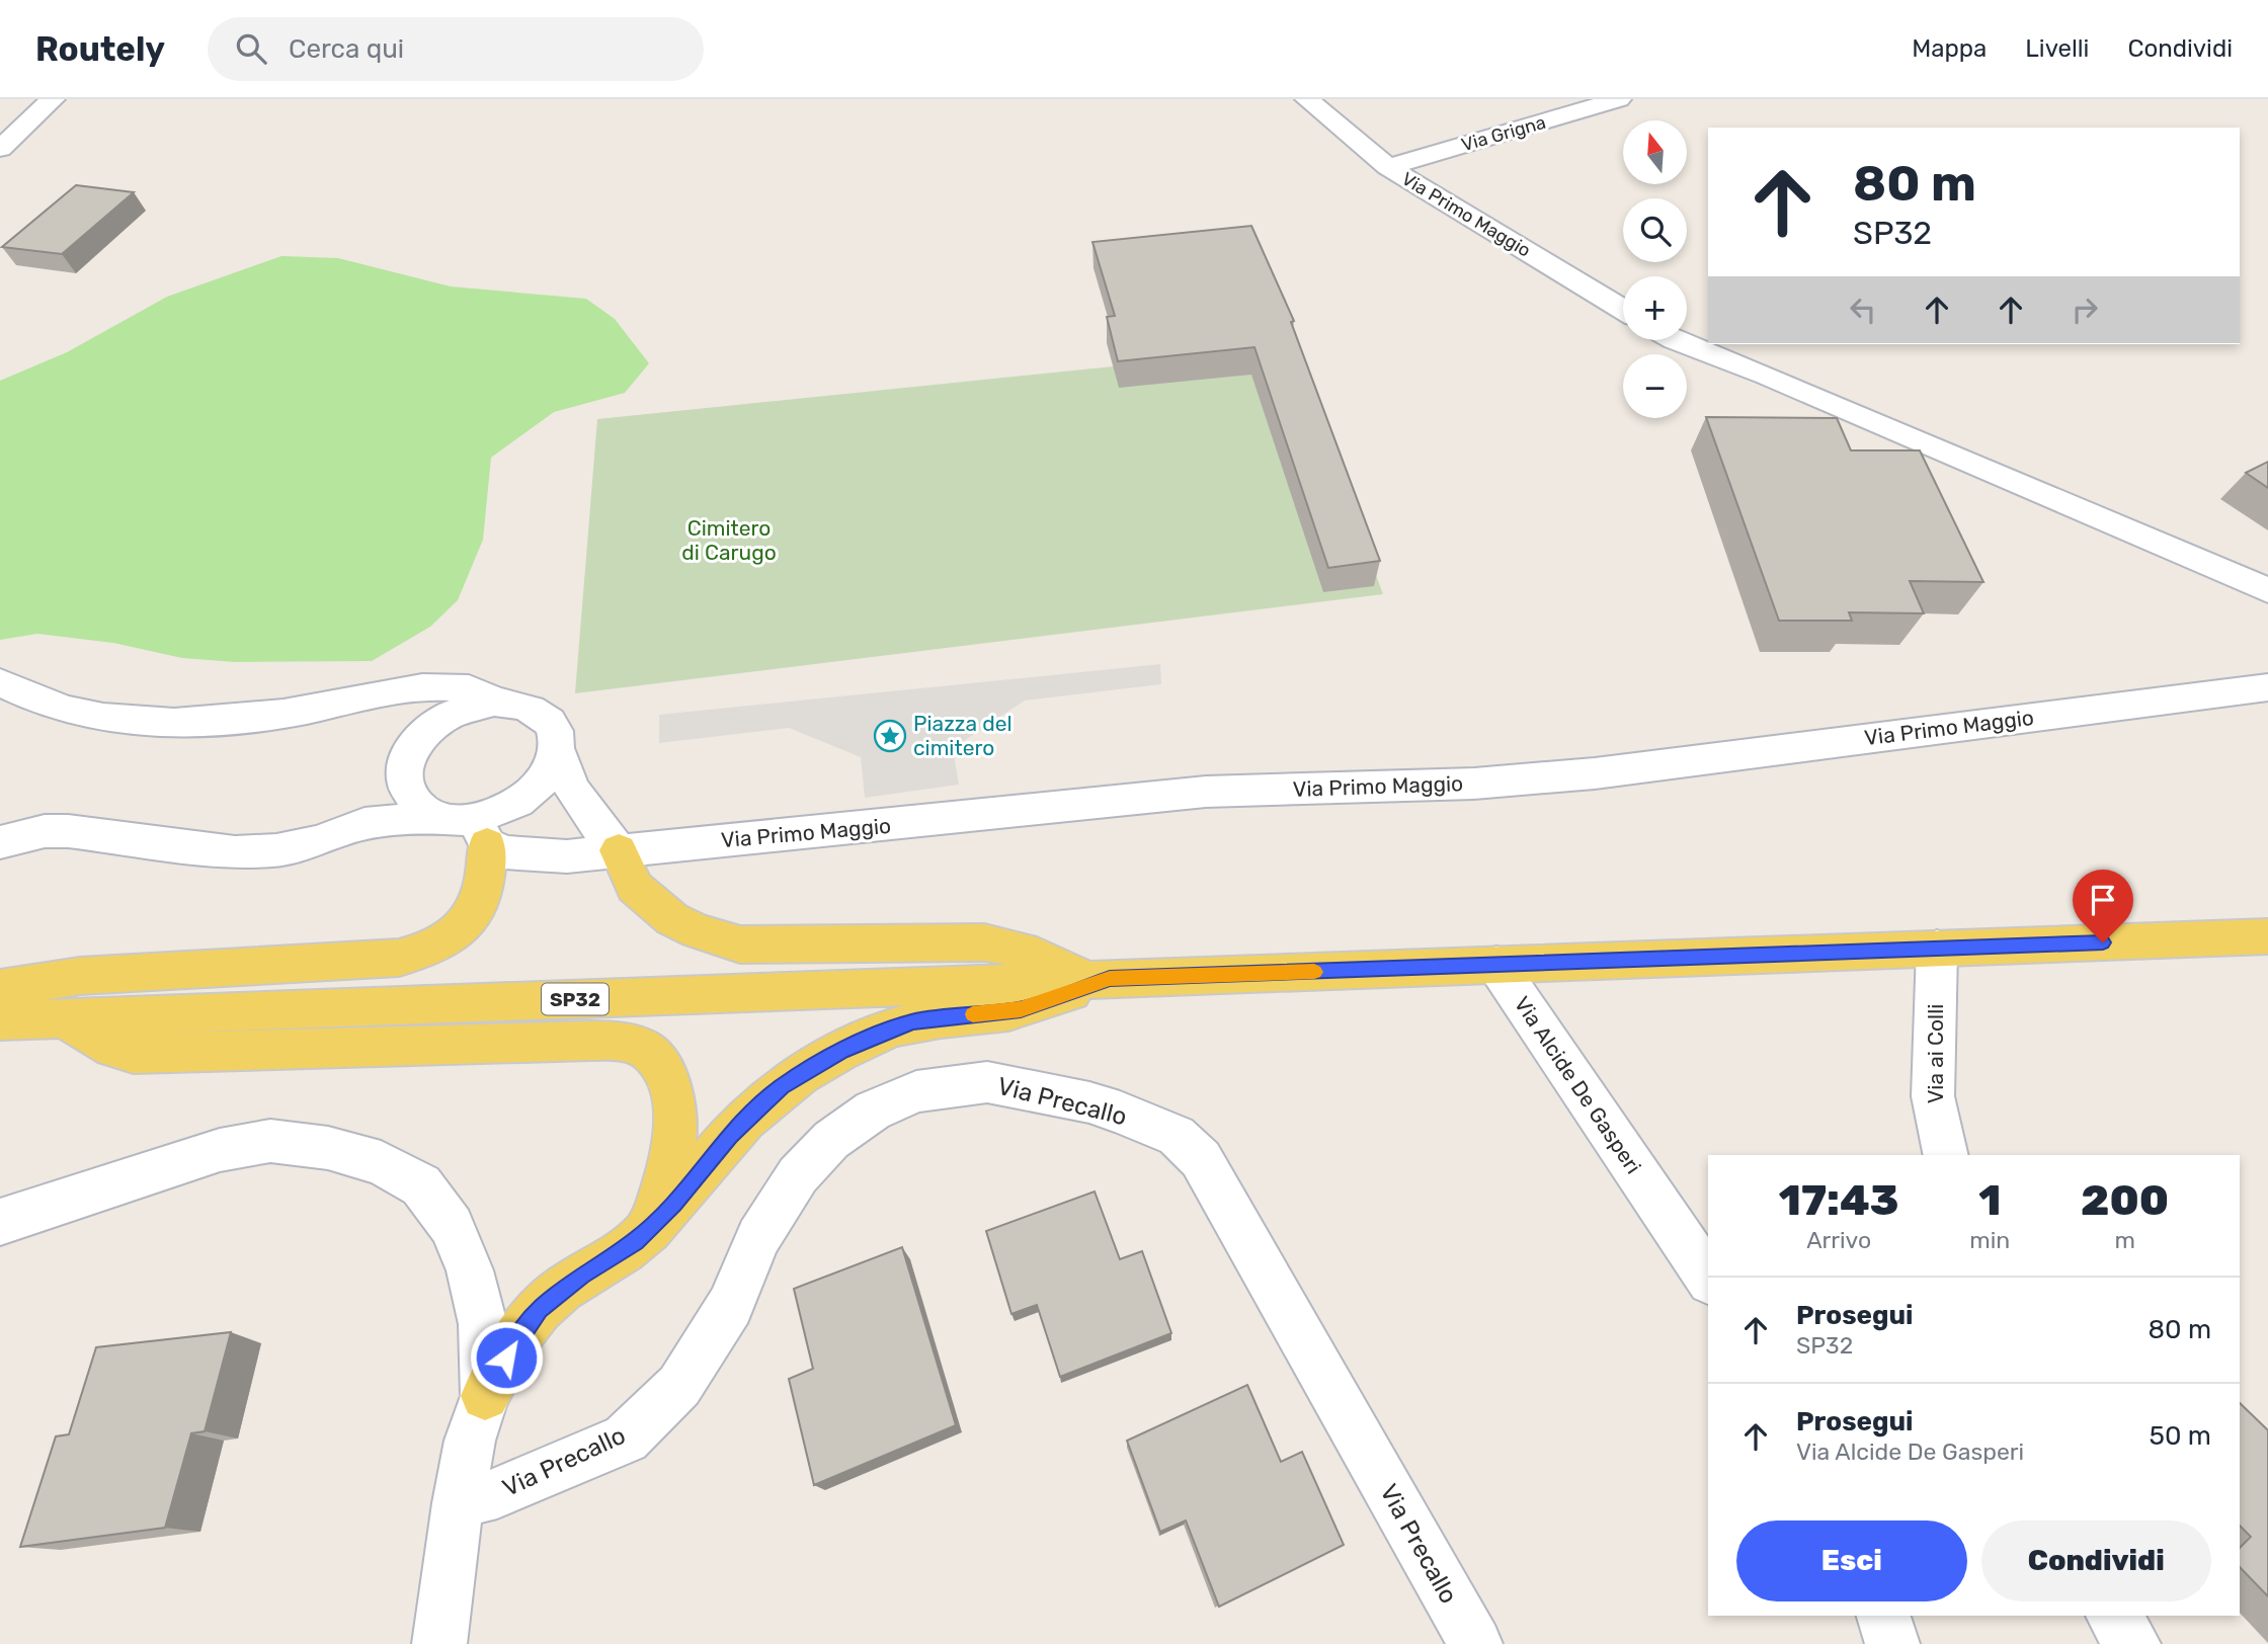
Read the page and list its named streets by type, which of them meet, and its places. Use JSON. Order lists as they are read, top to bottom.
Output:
{
  "streets": {
    "main road": ["SP32", "Via Alcide De Gasperi"],
    "street": [
      "Via Grigna",
      "Via Primo Maggio",
      "Via ai Colli",
      "Via Precallo"
    ]
  },
  "crossings": [
    ["Via Grigna", "Via Primo Maggio"],
    ["SP32", "Via Alcide De Gasperi"],
    ["Via ai Colli", "Via Alcide De Gasperi"]
  ],
  "parks": ["Cimitero di Carugo"],
  "places": {
    "place": ["Piazza del cimitero"]
  },
  "north": "top",
  "page": {
    "header": "Routely",
    "search": "Cerca qui",
    "nav": ["Mappa", "Livelli", "Condividi"],
    "map_buttons": ["+", "−"],
    "turn": ["80 m", "SP32"],
    "eta": [
      "17:43",
      "Arrivo",
      "1",
      "min",
      "200",
      "m"
    ],
    "list": [
      {
        "name": "Prosegui",
        "note": "SP32",
        "value": "80 m"
      },
      {
        "name": "Prosegui",
        "note": "Via Alcide De Gasperi",
        "value": "50 m"
      }
    ],
    "buttons": ["Esci", "Condividi"]
  }
}
